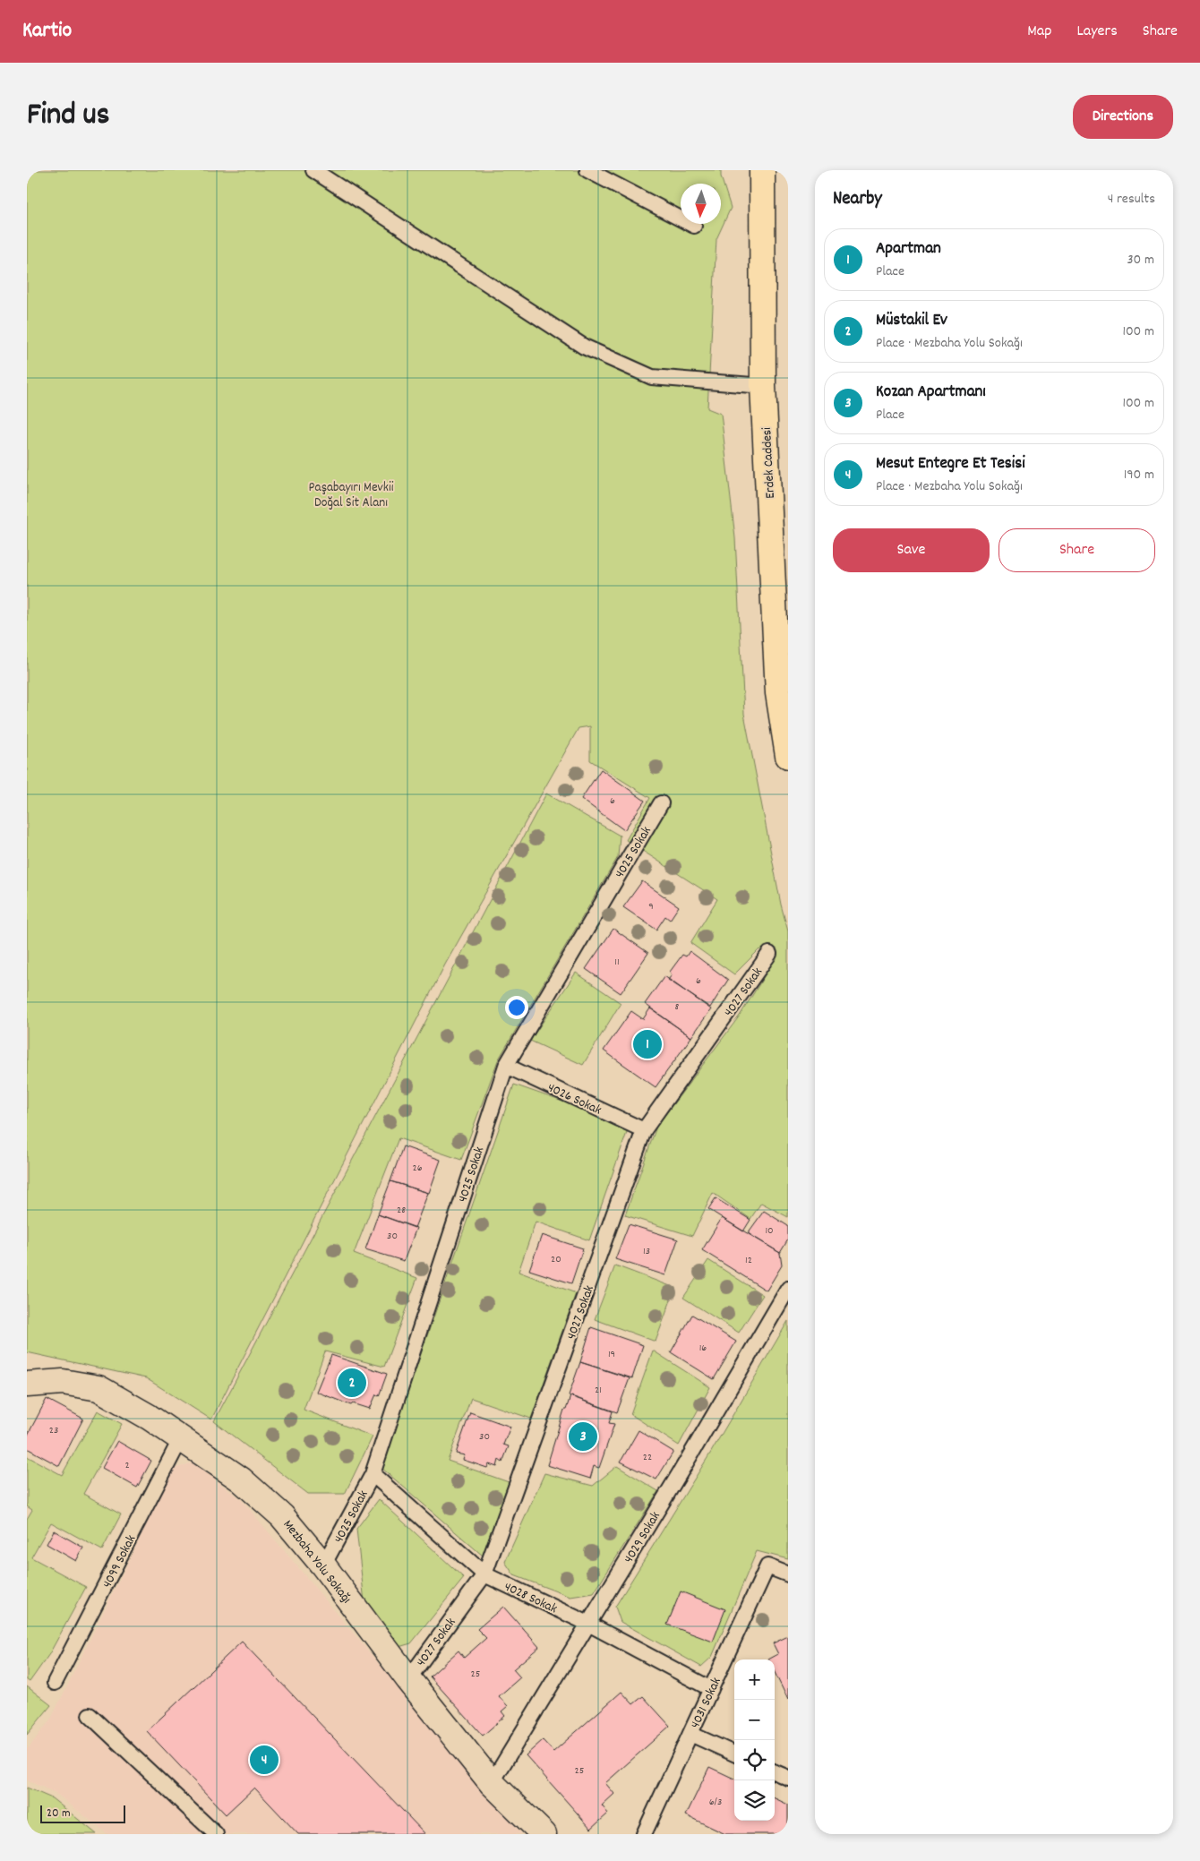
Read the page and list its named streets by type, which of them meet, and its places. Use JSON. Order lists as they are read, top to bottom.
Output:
{
  "streets": {
    "highway": ["Erdek Caddesi"],
    "street": ["Mezbaha Yolu Sokağı"],
    "lane": [
      "4025 Sokak",
      "4027 Sokak",
      "4026 Sokak",
      "4029 Sokak",
      "4099 Sokak",
      "4028 Sokak",
      "4031 Sokak"
    ]
  },
  "crossings": [
    ["4025 Sokak", "4026 Sokak"],
    ["4025 Sokak", "Mezbaha Yolu Sokağı"],
    ["4025 Sokak", "4028 Sokak"],
    ["4027 Sokak", "4026 Sokak"],
    ["4027 Sokak", "Mezbaha Yolu Sokağı"],
    ["4027 Sokak", "4028 Sokak"],
    ["4029 Sokak", "Mezbaha Yolu Sokağı"],
    ["4029 Sokak", "4028 Sokak"],
    ["4099 Sokak", "Mezbaha Yolu Sokağı"],
    ["4028 Sokak", "4031 Sokak"]
  ],
  "parks": ["Paşabayırı Mevkii Doğal Sit Alanı"],
  "house_numbers": [
    "6",
    "9",
    "11",
    "6",
    "8",
    "26",
    "28",
    "10",
    "30",
    "13",
    "20",
    "12",
    "16",
    "19",
    "21",
    "23",
    "30",
    "22",
    "2",
    "25",
    "25",
    "6/3"
  ],
  "scale_bar": "20 m",
  "north": "bottom",
  "page": {
    "header": "Kartio",
    "nav": ["Map", "Layers", "Share"],
    "title": "Find us",
    "buttons": [
      "Directions",
      ["Save", "Share"]
    ],
    "heading": ["Nearby", "4 results"],
    "list": [
      {
        "mark": "1",
        "name": "Apartman",
        "note": "Place",
        "value": "30 m"
      },
      {
        "mark": "2",
        "name": "Müstakil Ev",
        "note": "Place · Mezbaha Yolu Sokağı",
        "value": "100 m"
      },
      {
        "mark": "3",
        "name": "Kozan Apartmanı",
        "note": "Place",
        "value": "100 m"
      },
      {
        "mark": "4",
        "name": "Mesut Entegre Et Tesisi",
        "note": "Place · Mezbaha Yolu Sokağı",
        "value": "190 m"
      }
    ],
    "pins": [
      "1",
      "2",
      "3",
      "4"
    ],
    "map_buttons": ["+", "−"],
    "scale": "20 m"
  }
}
